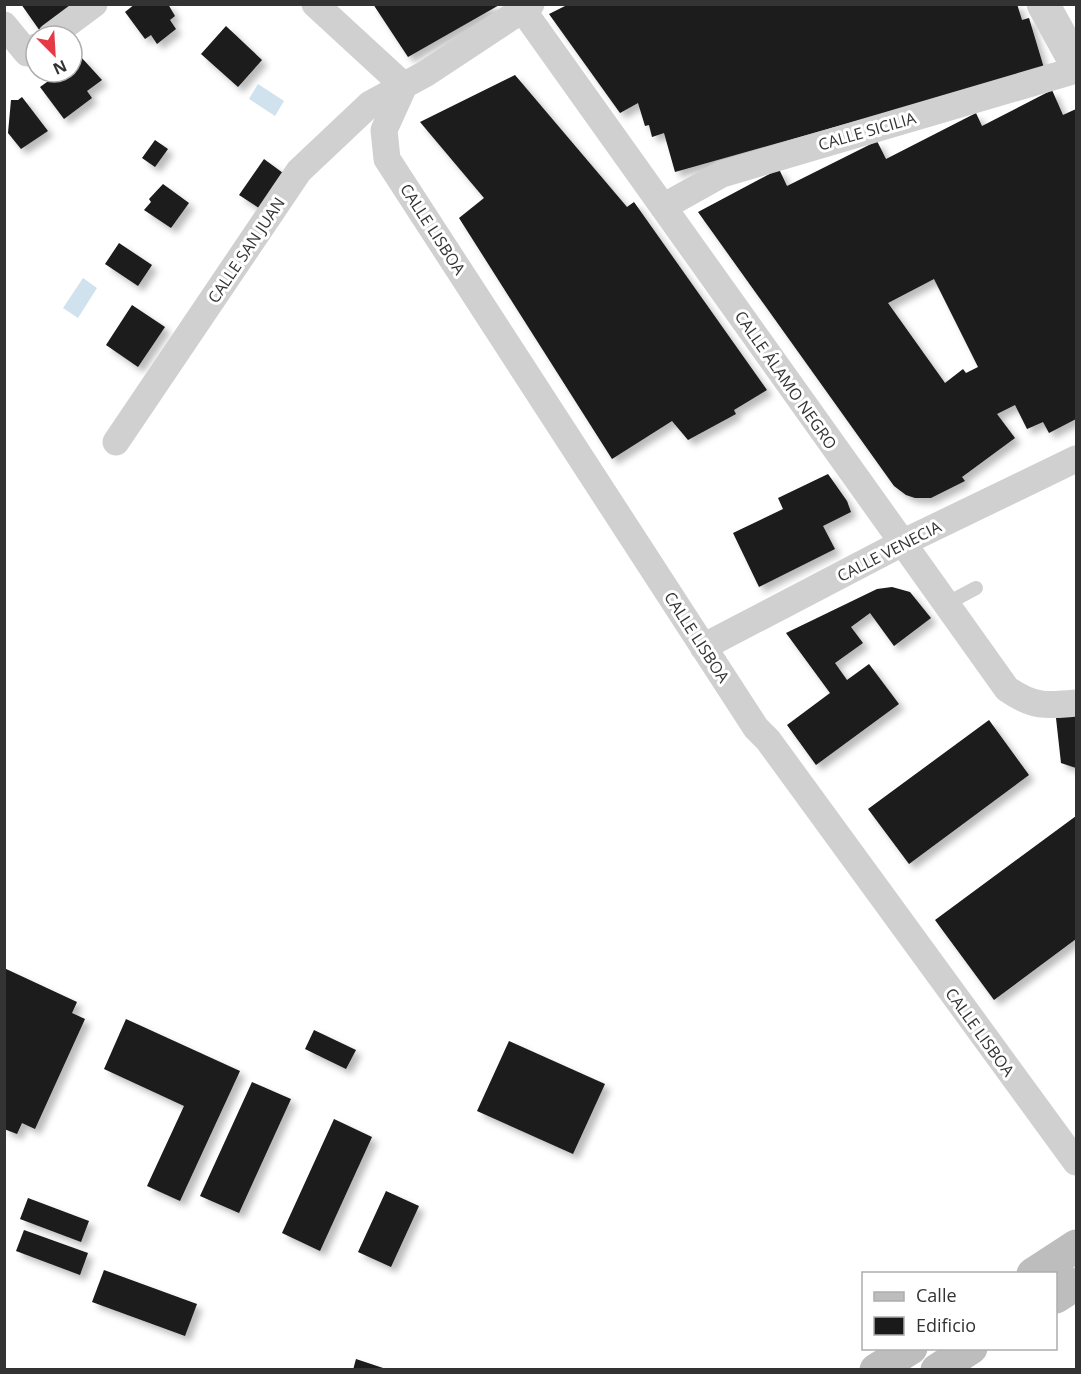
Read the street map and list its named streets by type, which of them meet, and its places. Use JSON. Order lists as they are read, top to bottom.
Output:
{
  "streets": {
    "street": [
      "CALLE SICILIA",
      "CALLE LISBOA",
      "CALLE SAN JUAN",
      "CALLE ÁLAMO NEGRO",
      "CALLE VENECIA"
    ]
  },
  "crossings": [
    ["CALLE SICILIA", "CALLE ÁLAMO NEGRO"],
    ["CALLE LISBOA", "CALLE SAN JUAN"],
    ["CALLE LISBOA", "CALLE VENECIA"],
    ["CALLE SAN JUAN", "CALLE ÁLAMO NEGRO"],
    ["CALLE ÁLAMO NEGRO", "CALLE VENECIA"]
  ],
  "legend": ["Calle", "Edificio"],
  "north": "bottom right"
}
